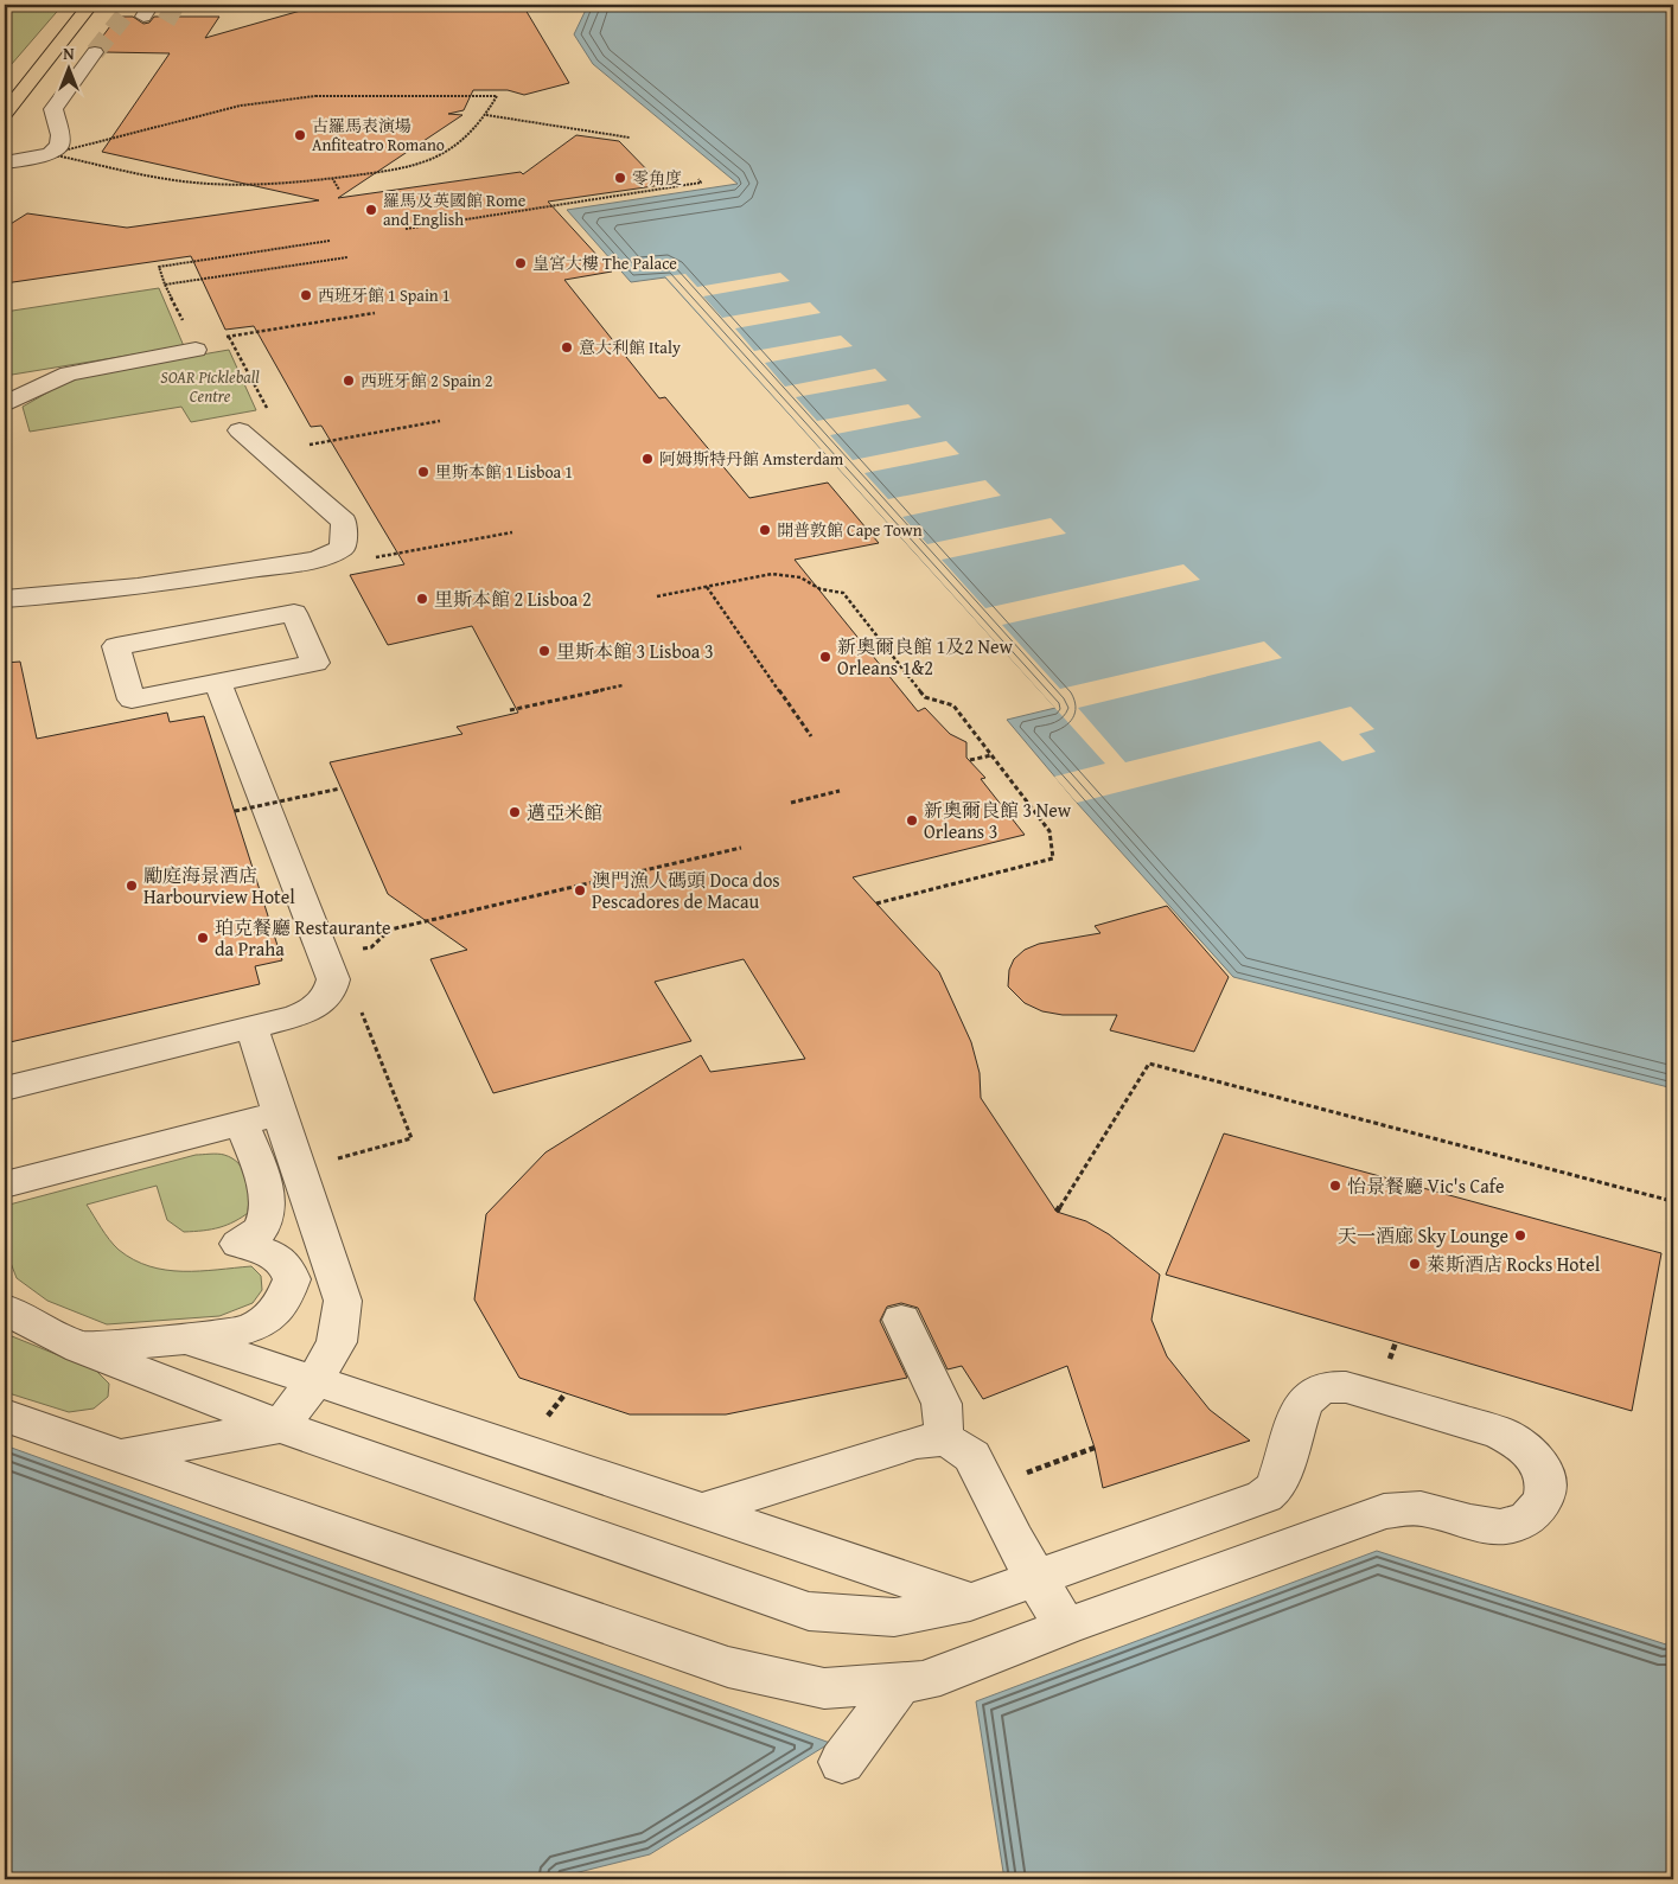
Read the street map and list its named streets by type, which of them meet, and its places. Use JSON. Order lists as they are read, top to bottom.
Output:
{
  "parks": ["SOAR Pickleball Centre"],
  "places": [
    "古羅馬表演場 Anfiteatro Romano",
    "零角度",
    "羅馬及英國館 Rome and English",
    "皇宮大樓 The Palace",
    "西班牙館 1 Spain 1",
    "意大利館 Italy",
    "西班牙館 2 Spain 2",
    "阿姆斯特丹館 Amsterdam",
    "里斯本館 1 Lisboa 1",
    "開普敦館 Cape Town",
    "里斯本館 2 Lisboa 2",
    "里斯本館 3 Lisboa 3",
    "新奧爾良館 1及2 New Orleans 1&2",
    "邁亞米館",
    "新奧爾良館 3 New Orleans 3",
    "勵庭海景酒店 Harbourview Hotel",
    "澳門漁人碼頭 Doca dos Pescadores de Macau",
    "珀克餐廳 Restaurante da Praha",
    "怡景餐廳 Vic's Cafe",
    "天一酒廊 Sky Lounge",
    "萊斯酒店 Rocks Hotel"
  ],
  "north": "top"
}
